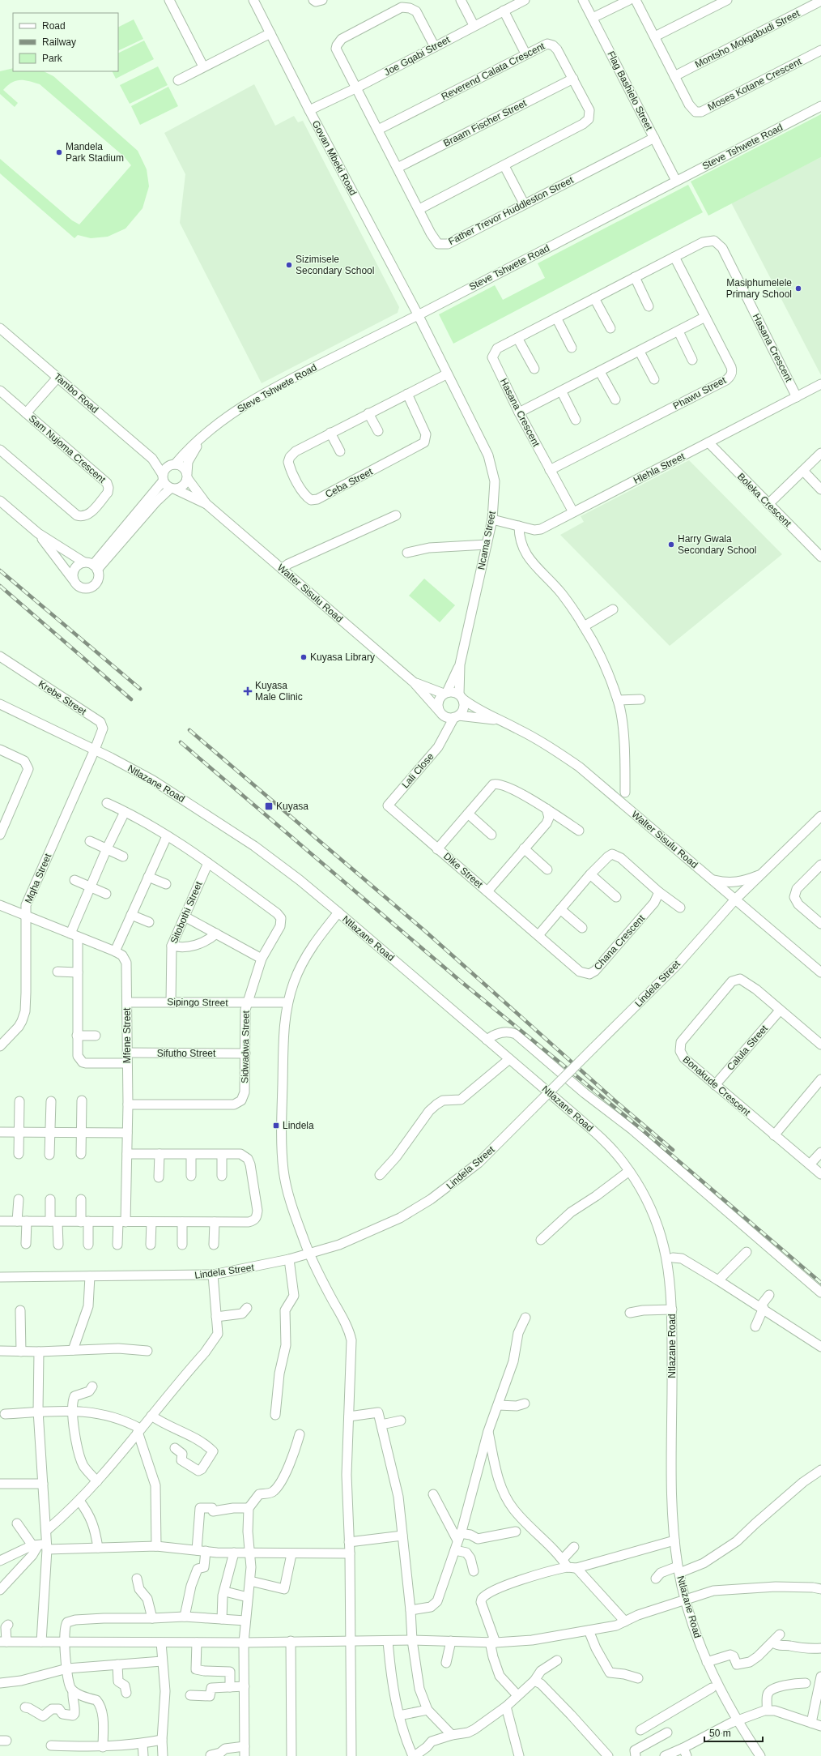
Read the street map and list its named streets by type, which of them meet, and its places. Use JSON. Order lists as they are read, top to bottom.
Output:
{
  "streets": {
    "street": [
      "Montsho Mokgabudi Street",
      "Joe Gqabi Street",
      "Reverend Calata Crescent",
      "Moses Kotane Crescent",
      "Flag Bashielo Street",
      "Braam Fischer Street",
      "Steve Tshwete Road",
      "Govan Mbeki Road",
      "Father Trevor Huddleston Street",
      "Hasana Crescent",
      "Tambo Road",
      "Phawu Street",
      "Sam Nujoma Crescent",
      "Hlehla Street",
      "Ceba Street",
      "Boleka Crescent",
      "Ncama Street",
      "Walter Sisulu Road",
      "Krebe Street",
      "Lali Close",
      "Ntlazane Road",
      "Dike Street",
      "Mqha Street",
      "Sitobothi Street",
      "Chana Crescent",
      "Lindela Street",
      "Sipingo Street",
      "Mfene Street",
      "Sidwadwa Street",
      "Calula Street",
      "Sifutho Street",
      "Bonakude Crescent"
    ]
  },
  "crossings": [
    ["Montsho Mokgabudi Street", "Moses Kotane Crescent"],
    ["Joe Gqabi Street", "Govan Mbeki Road"],
    ["Joe Gqabi Street", "Father Trevor Huddleston Street"],
    ["Reverend Calata Crescent", "Braam Fischer Street"],
    ["Reverend Calata Crescent", "Father Trevor Huddleston Street"],
    ["Flag Bashielo Street", "Steve Tshwete Road"],
    ["Flag Bashielo Street", "Father Trevor Huddleston Street"],
    ["Braam Fischer Street", "Father Trevor Huddleston Street"],
    ["Steve Tshwete Road", "Govan Mbeki Road"],
    ["Steve Tshwete Road", "Tambo Road"],
    ["Steve Tshwete Road", "Ncama Street"],
    ["Steve Tshwete Road", "Walter Sisulu Road"],
    ["Govan Mbeki Road", "Ncama Street"],
    ["Hasana Crescent", "Phawu Street"],
    ["Hasana Crescent", "Hlehla Street"],
    ["Tambo Road", "Walter Sisulu Road"],
    ["Hlehla Street", "Boleka Crescent"],
    ["Hlehla Street", "Ncama Street"],
    ["Ceba Street", "Ncama Street"],
    ["Ncama Street", "Walter Sisulu Road"],
    ["Ncama Street", "Lali Close"],
    ["Walter Sisulu Road", "Lali Close"],
    ["Walter Sisulu Road", "Lindela Street"],
    ["Krebe Street", "Ntlazane Road"],
    ["Krebe Street", "Mqha Street"],
    ["Lali Close", "Dike Street"],
    ["Ntlazane Road", "Mqha Street"],
    ["Dike Street", "Chana Crescent"],
    ["Mqha Street", "Mfene Street"],
    ["Sitobothi Street", "Sipingo Street"],
    ["Sitobothi Street", "Sidwadwa Street"],
    ["Sipingo Street", "Mfene Street"],
    ["Sipingo Street", "Sidwadwa Street"],
    ["Mfene Street", "Sidwadwa Street"],
    ["Mfene Street", "Sifutho Street"],
    ["Sidwadwa Street", "Sifutho Street"],
    ["Calula Street", "Bonakude Crescent"]
  ],
  "places": {
    "other": [
      "Mandela Park Stadium",
      "Sizimisele Secondary School",
      "Masiphumelele Primary School",
      "Harry Gwala Secondary School",
      "Kuyasa Library"
    ],
    "health": ["Kuyasa Male Clinic"],
    "transit": ["Kuyasa", "Lindela"]
  },
  "legend": ["Road", "Railway", "Park"],
  "scale_bar": "50 m"
}
